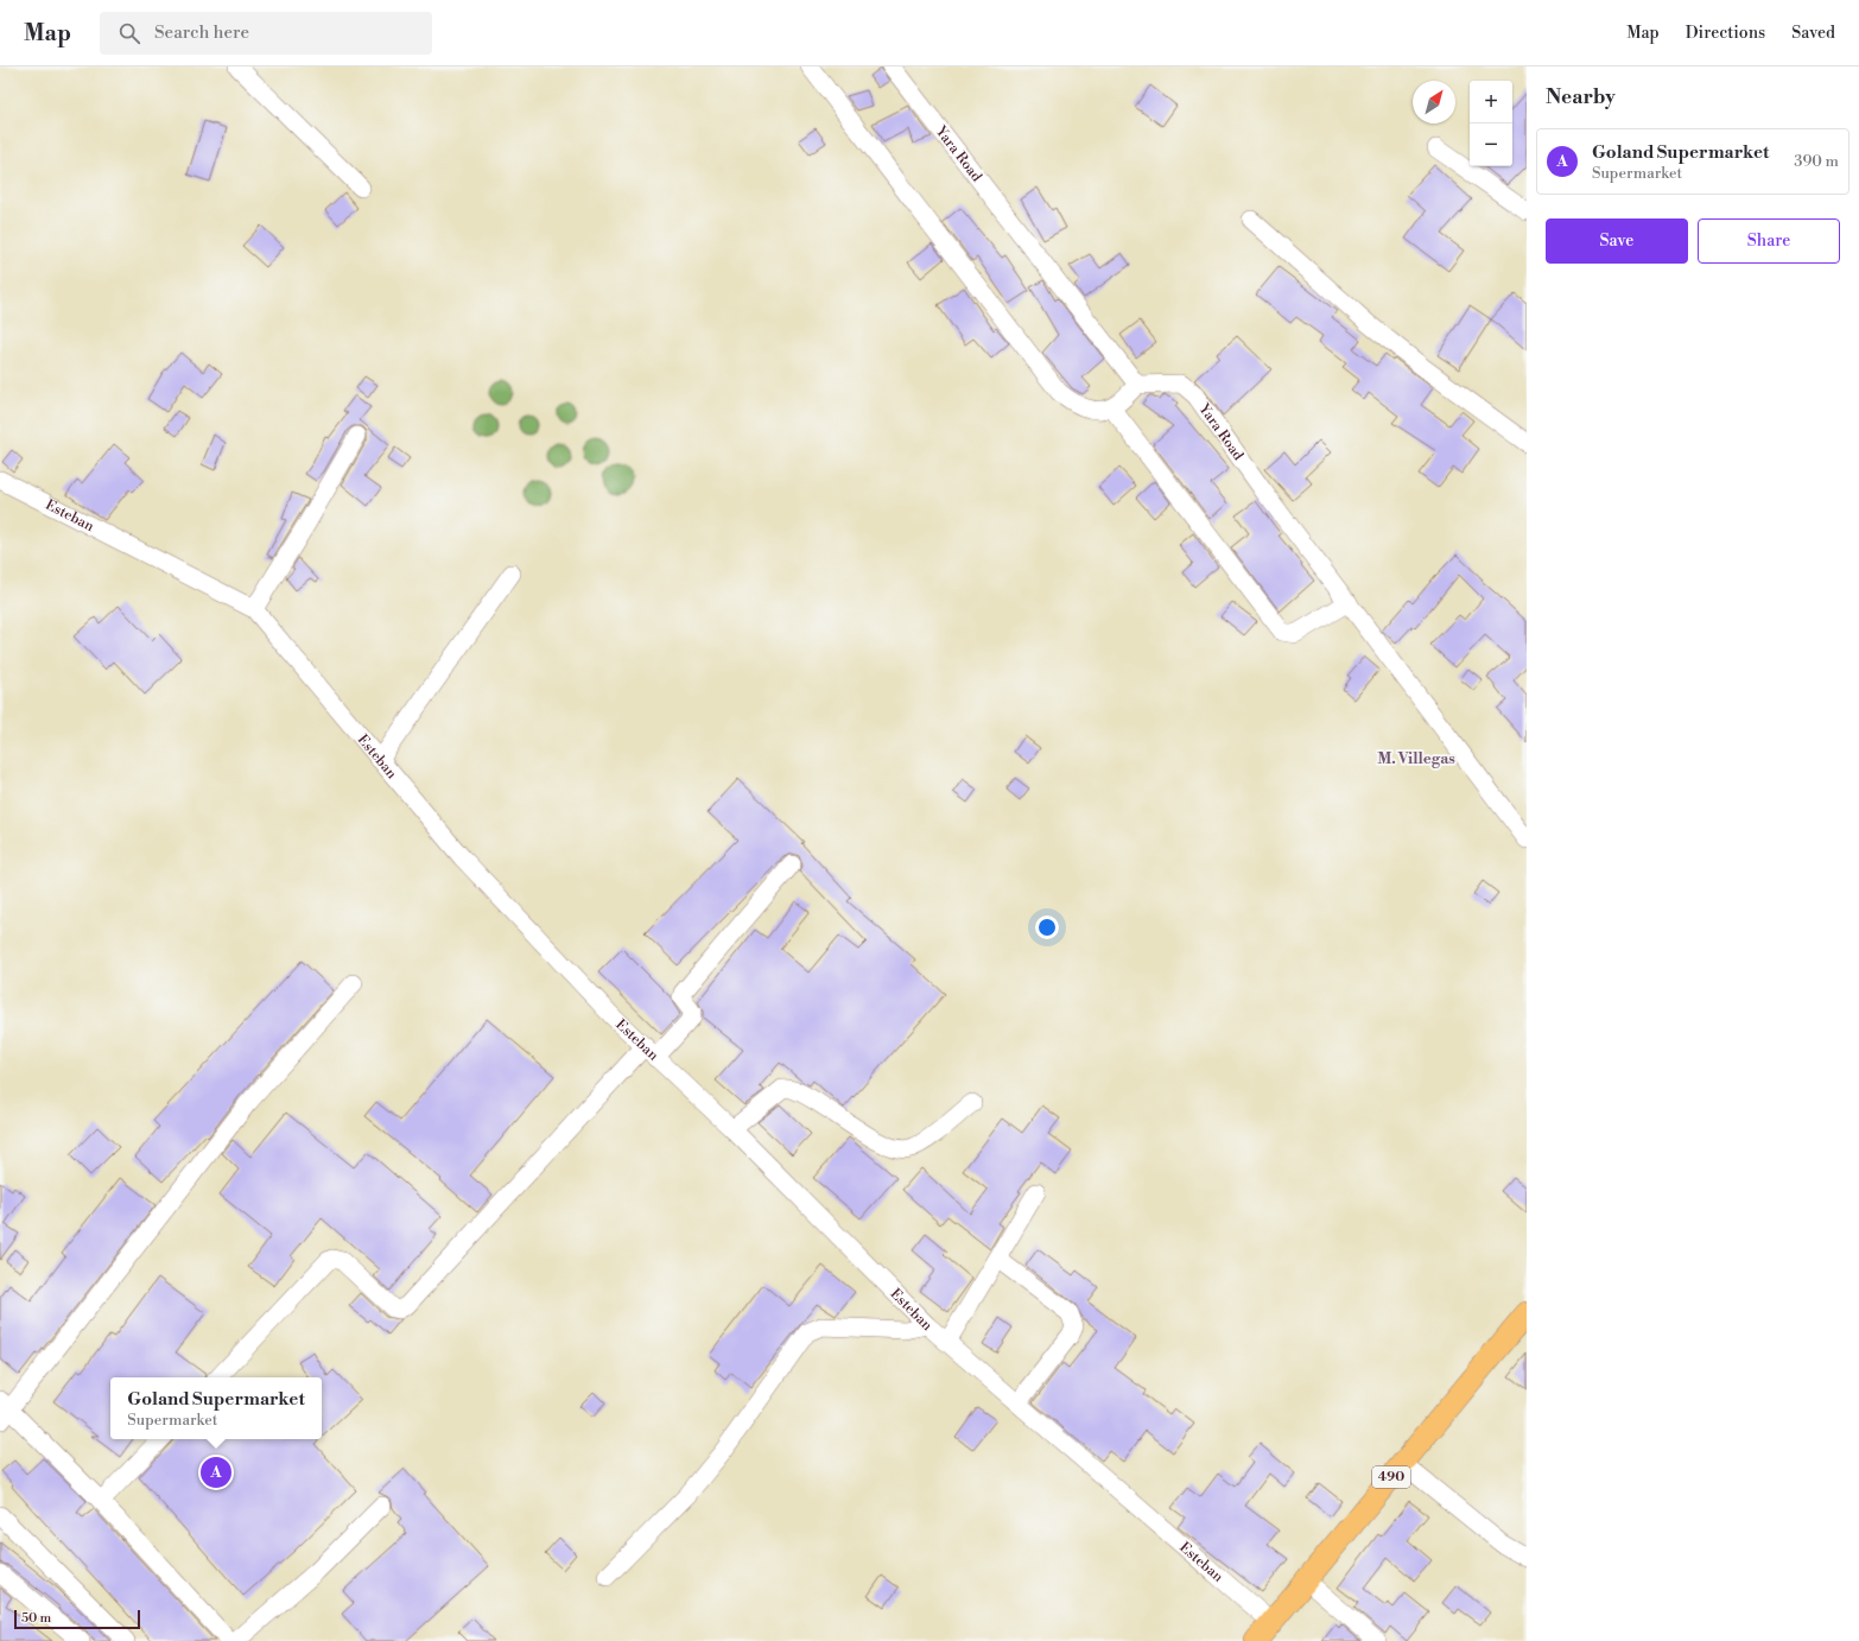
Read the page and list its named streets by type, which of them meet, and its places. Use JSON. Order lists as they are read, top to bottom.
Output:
{
  "streets": {
    "main road": ["490"],
    "street": ["Yara Road", "Esteban"]
  },
  "crossings": [
    ["Esteban", "490"]
  ],
  "districts": ["M. Villegas"],
  "scale_bar": "50 m",
  "north": "top right",
  "page": {
    "header": "Map",
    "search": "Search here",
    "nav": ["Map", "Directions", "Saved"],
    "heading": "Nearby",
    "map_buttons": ["+", "−"],
    "list": [
      {
        "mark": "A",
        "name": "Goland Supermarket",
        "note": "Supermarket",
        "value": "390 m"
      }
    ],
    "buttons": ["Save", "Share"],
    "popup": ["Goland Supermarket", "Supermarket"],
    "pins": "A",
    "scale": "50 m"
  }
}
